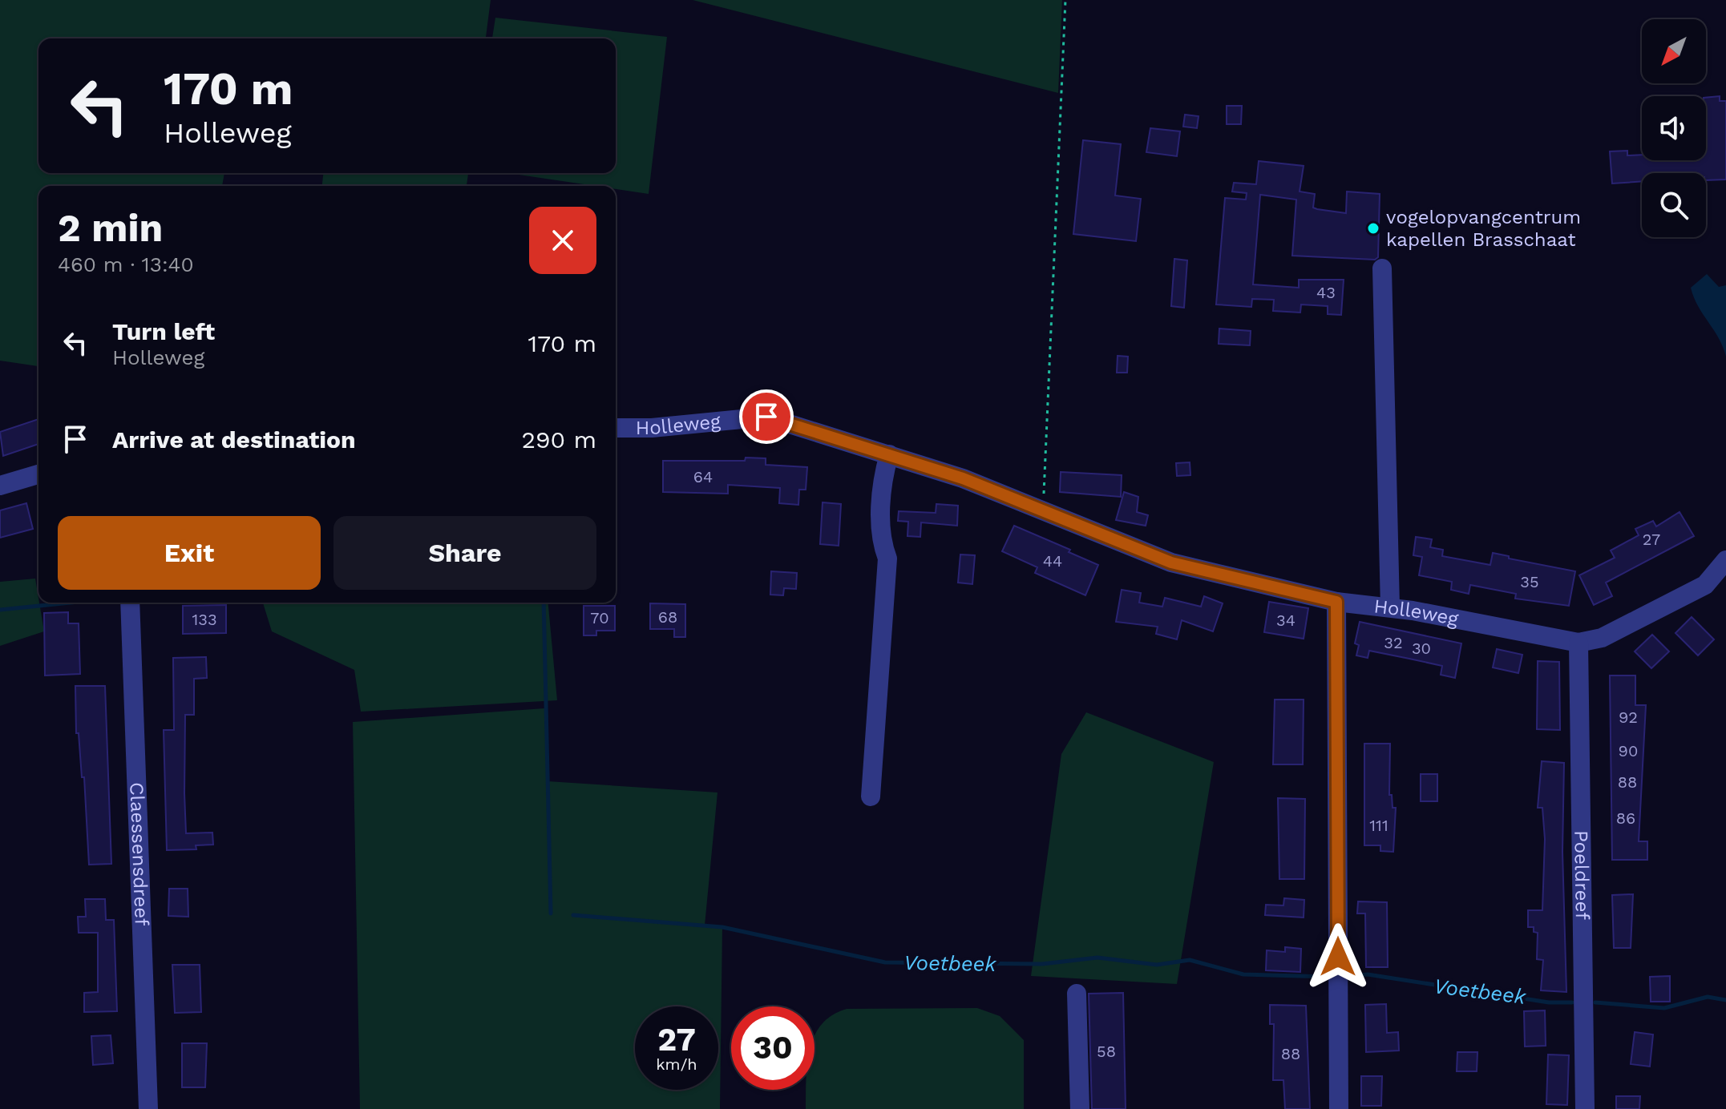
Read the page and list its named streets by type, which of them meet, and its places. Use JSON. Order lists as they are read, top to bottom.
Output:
{
  "streets": {
    "street": ["Holleweg", "Claessensdreef", "Poeldreef"]
  },
  "crossings": [
    ["Holleweg", "Poeldreef"]
  ],
  "water": ["Voetbeek"],
  "places": ["vogelopvangcentrum kapellen Brasschaat"],
  "house_numbers": [
    "43",
    "64",
    "27",
    "44",
    "35",
    "68",
    "70",
    "133",
    "34",
    "32",
    "30",
    "92",
    "90",
    "88",
    "86",
    "111",
    "58",
    "88"
  ],
  "north": "bottom left",
  "page": {
    "turn": ["170 m", "Holleweg"],
    "heading": ["2 min", "460 m · 13:40"],
    "list": [
      {
        "name": "Turn left",
        "note": "Holleweg",
        "value": "170 m"
      },
      {
        "name": "Arrive at destination",
        "value": "290 m"
      }
    ],
    "buttons": ["Exit", "Share"],
    "speed": "27 km/h",
    "limit": "30"
  }
}
